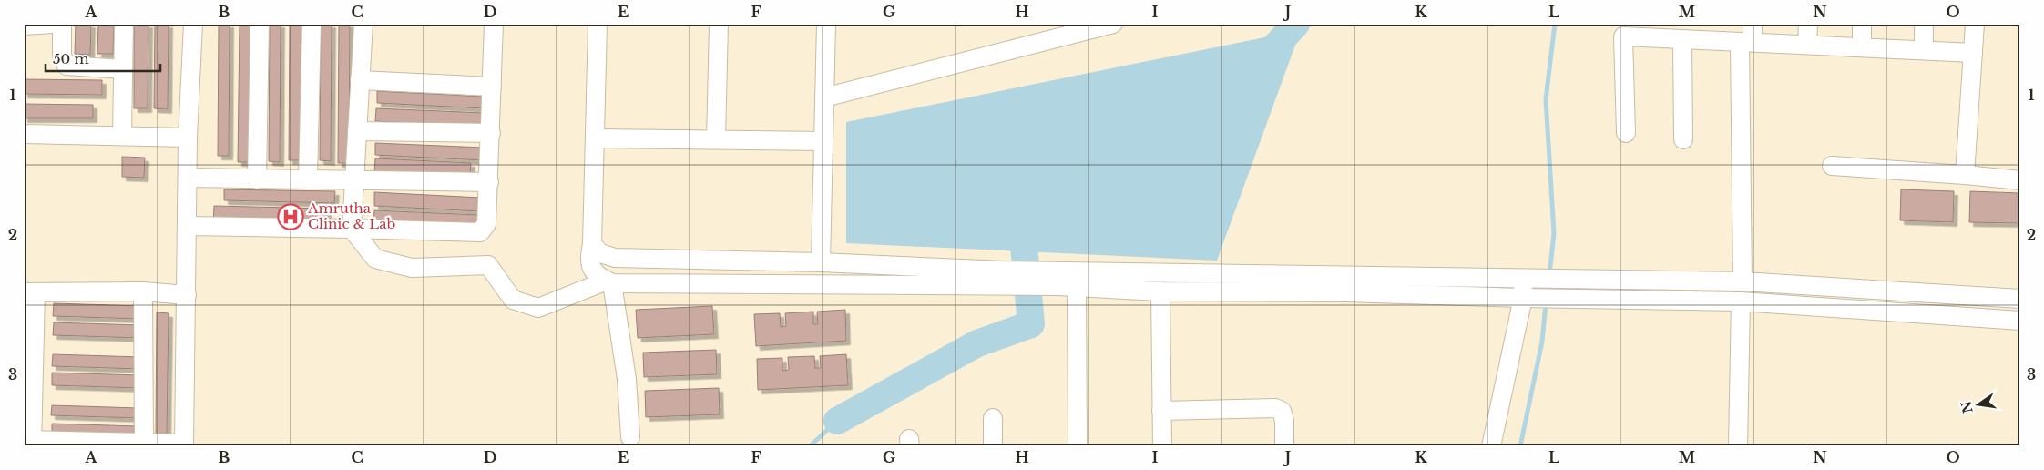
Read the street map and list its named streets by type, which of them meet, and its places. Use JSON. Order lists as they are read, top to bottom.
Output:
{
  "places": {
    "hospital": ["Amrutha Clinic & Lab"]
  },
  "scale_bar": "50 m",
  "north": "left",
  "grid": {
    "columns": [
      "A",
      "B",
      "C",
      "D",
      "E",
      "F",
      "G",
      "H",
      "I",
      "J",
      "K",
      "L",
      "M",
      "N",
      "O"
    ],
    "rows": ["1", "2", "3"]
  }
}
